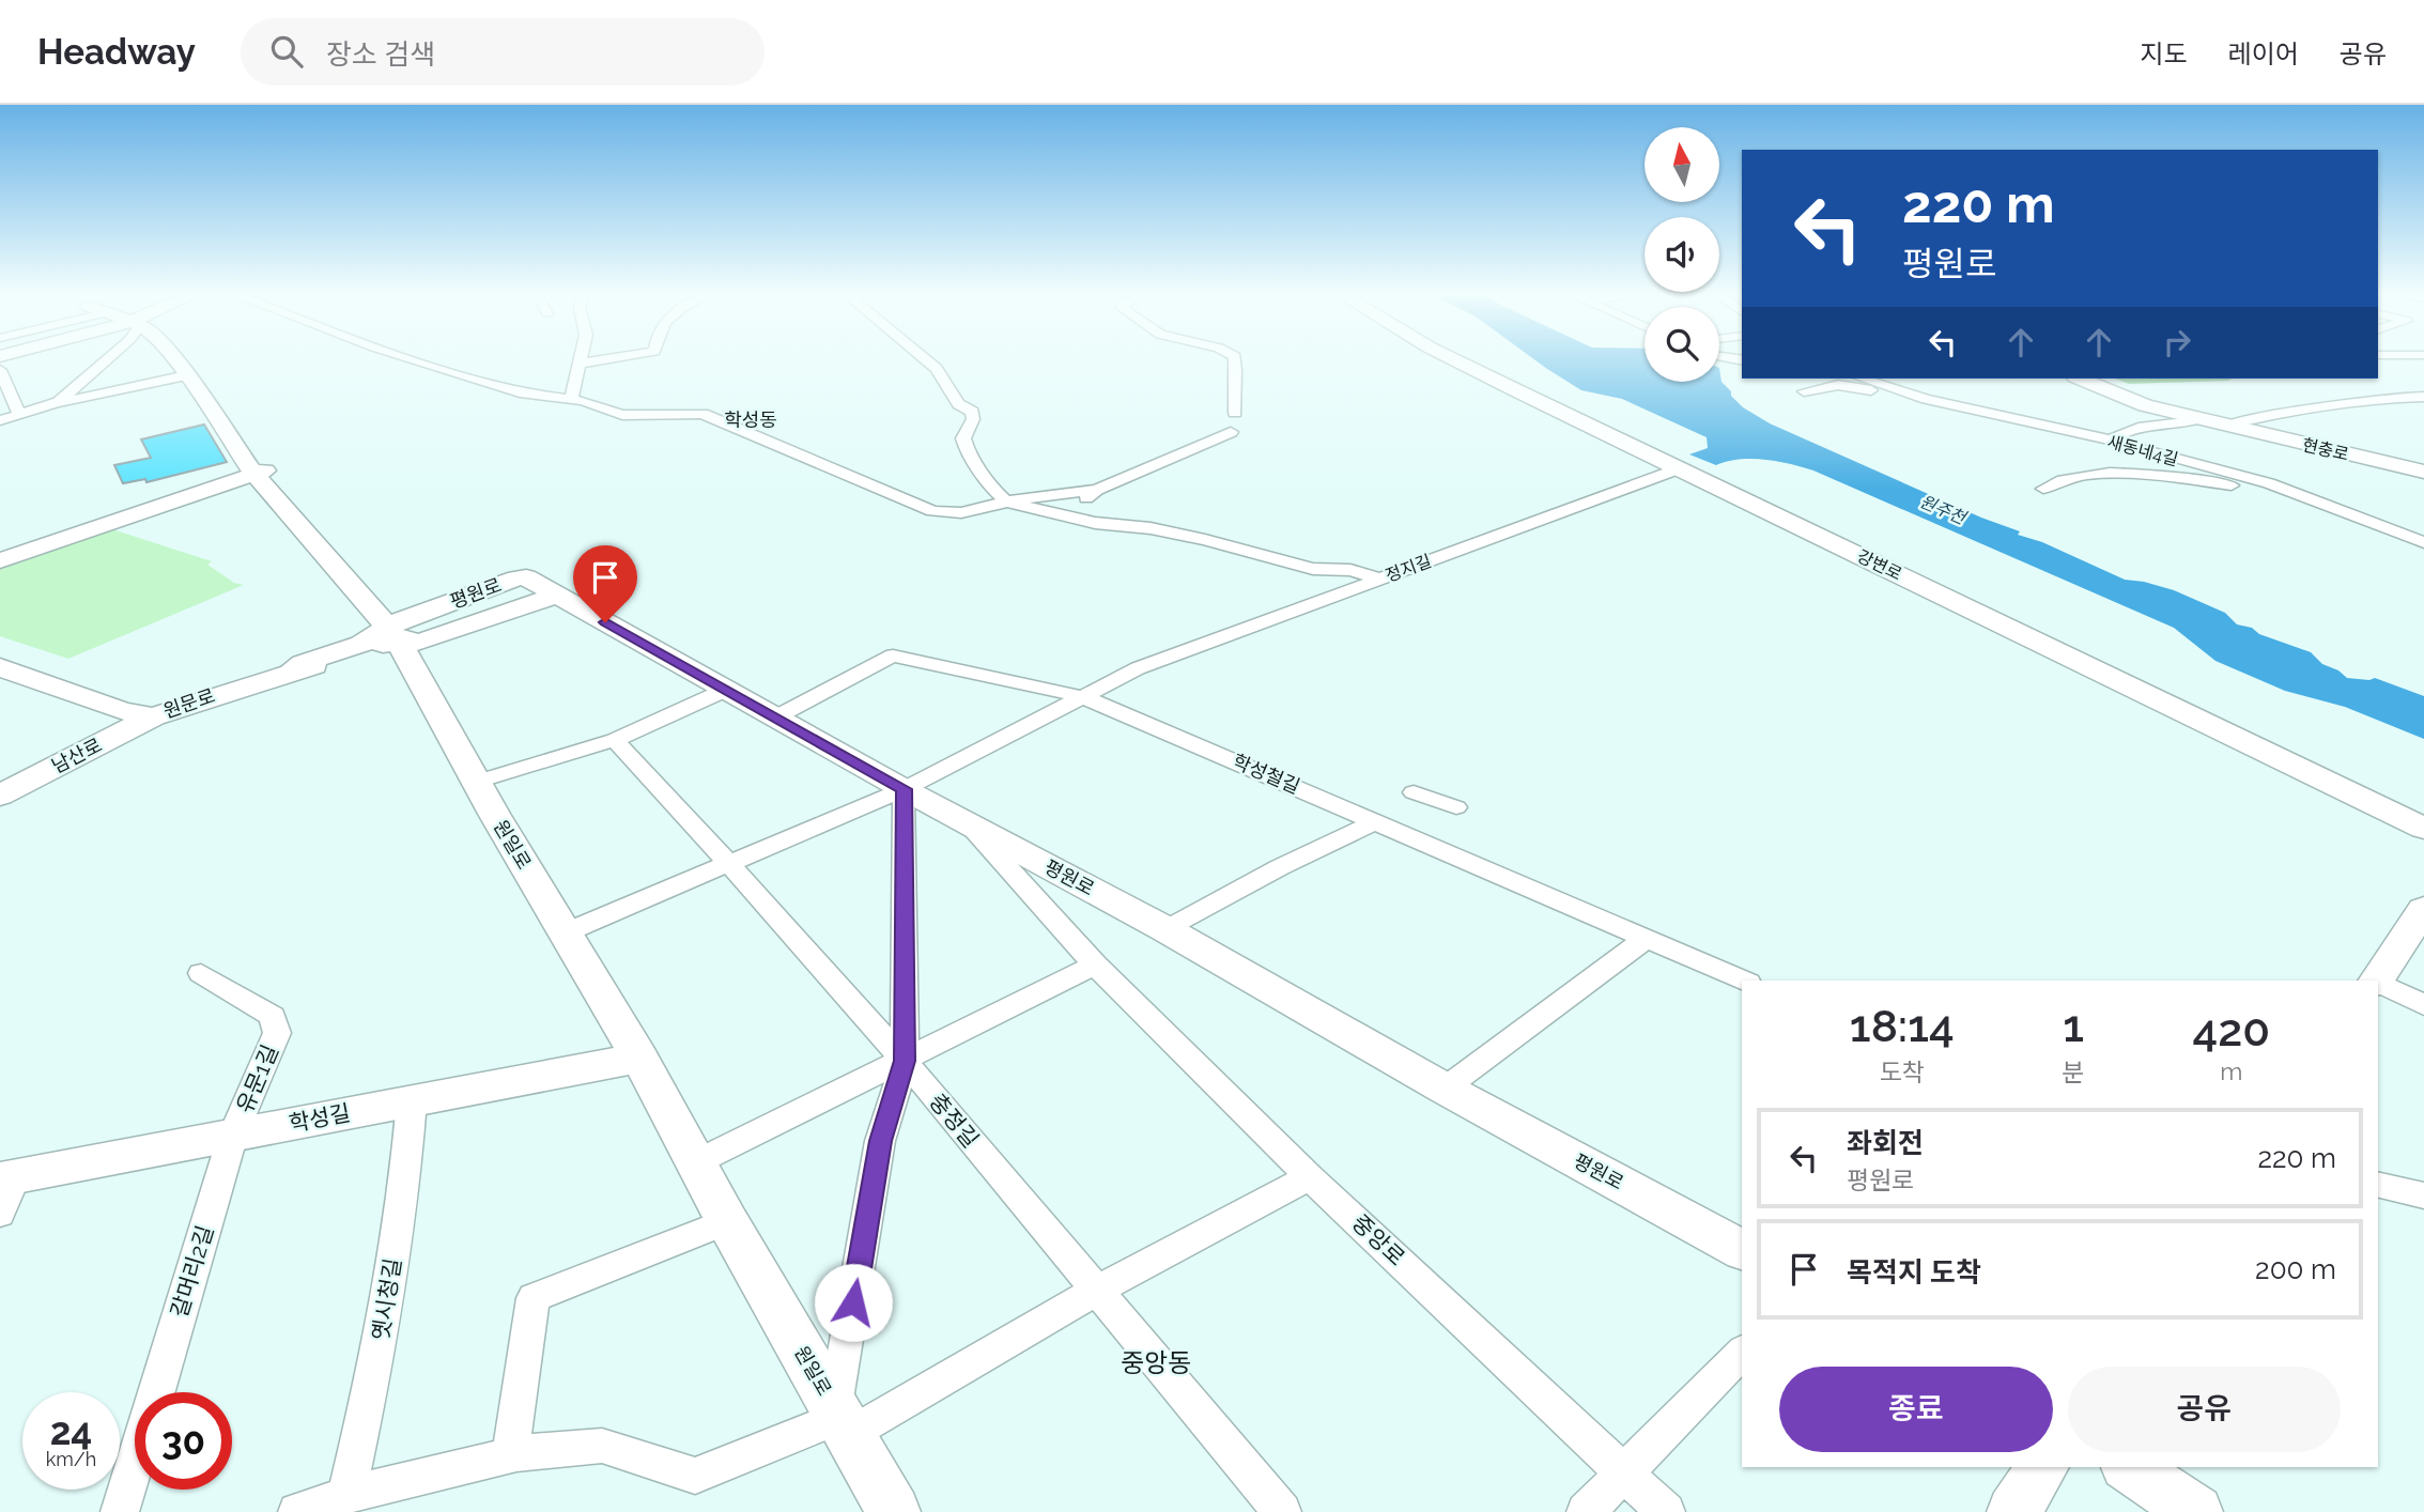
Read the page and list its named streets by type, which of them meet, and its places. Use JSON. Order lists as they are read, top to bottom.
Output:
{
  "streets": {
    "street": [
      "현충로",
      "새동네4길",
      "강변로",
      "정지길",
      "평원로",
      "원문로",
      "남산로",
      "학성철길",
      "원일로",
      "유문1길",
      "학성길",
      "충정길",
      "중앙로",
      "갈머리2길",
      "옛시청길"
    ]
  },
  "crossings": [
    ["현충로", "새동네4길"],
    ["강변로", "정지길"],
    ["정지길", "평원로"],
    ["정지길", "학성철길"],
    ["정지길", "원일로"],
    ["정지길", "충정길"],
    ["평원로", "원문로"],
    ["평원로", "학성철길"],
    ["평원로", "원일로"],
    ["평원로", "중앙로"],
    ["원문로", "남산로"],
    ["원문로", "원일로"],
    ["원일로", "학성길"],
    ["원일로", "충정길"],
    ["유문1길", "학성길"],
    ["유문1길", "갈머리2길"],
    ["학성길", "갈머리2길"],
    ["학성길", "옛시청길"]
  ],
  "districts": ["학성동", "중앙동"],
  "water": ["원주천"],
  "north": "top",
  "page": {
    "header": "Headway",
    "search": "장소 검색",
    "nav": ["지도", "레이어", "공유"],
    "turn": ["220 m", "평원로"],
    "eta": [
      "18:14",
      "도착",
      "1",
      "분",
      "420",
      "m"
    ],
    "list": [
      {
        "name": "좌회전",
        "note": "평원로",
        "value": "220 m"
      },
      {
        "name": "목적지 도착",
        "value": "200 m"
      }
    ],
    "buttons": ["종료", "공유"],
    "speed": "24 km/h",
    "limit": "30"
  }
}
